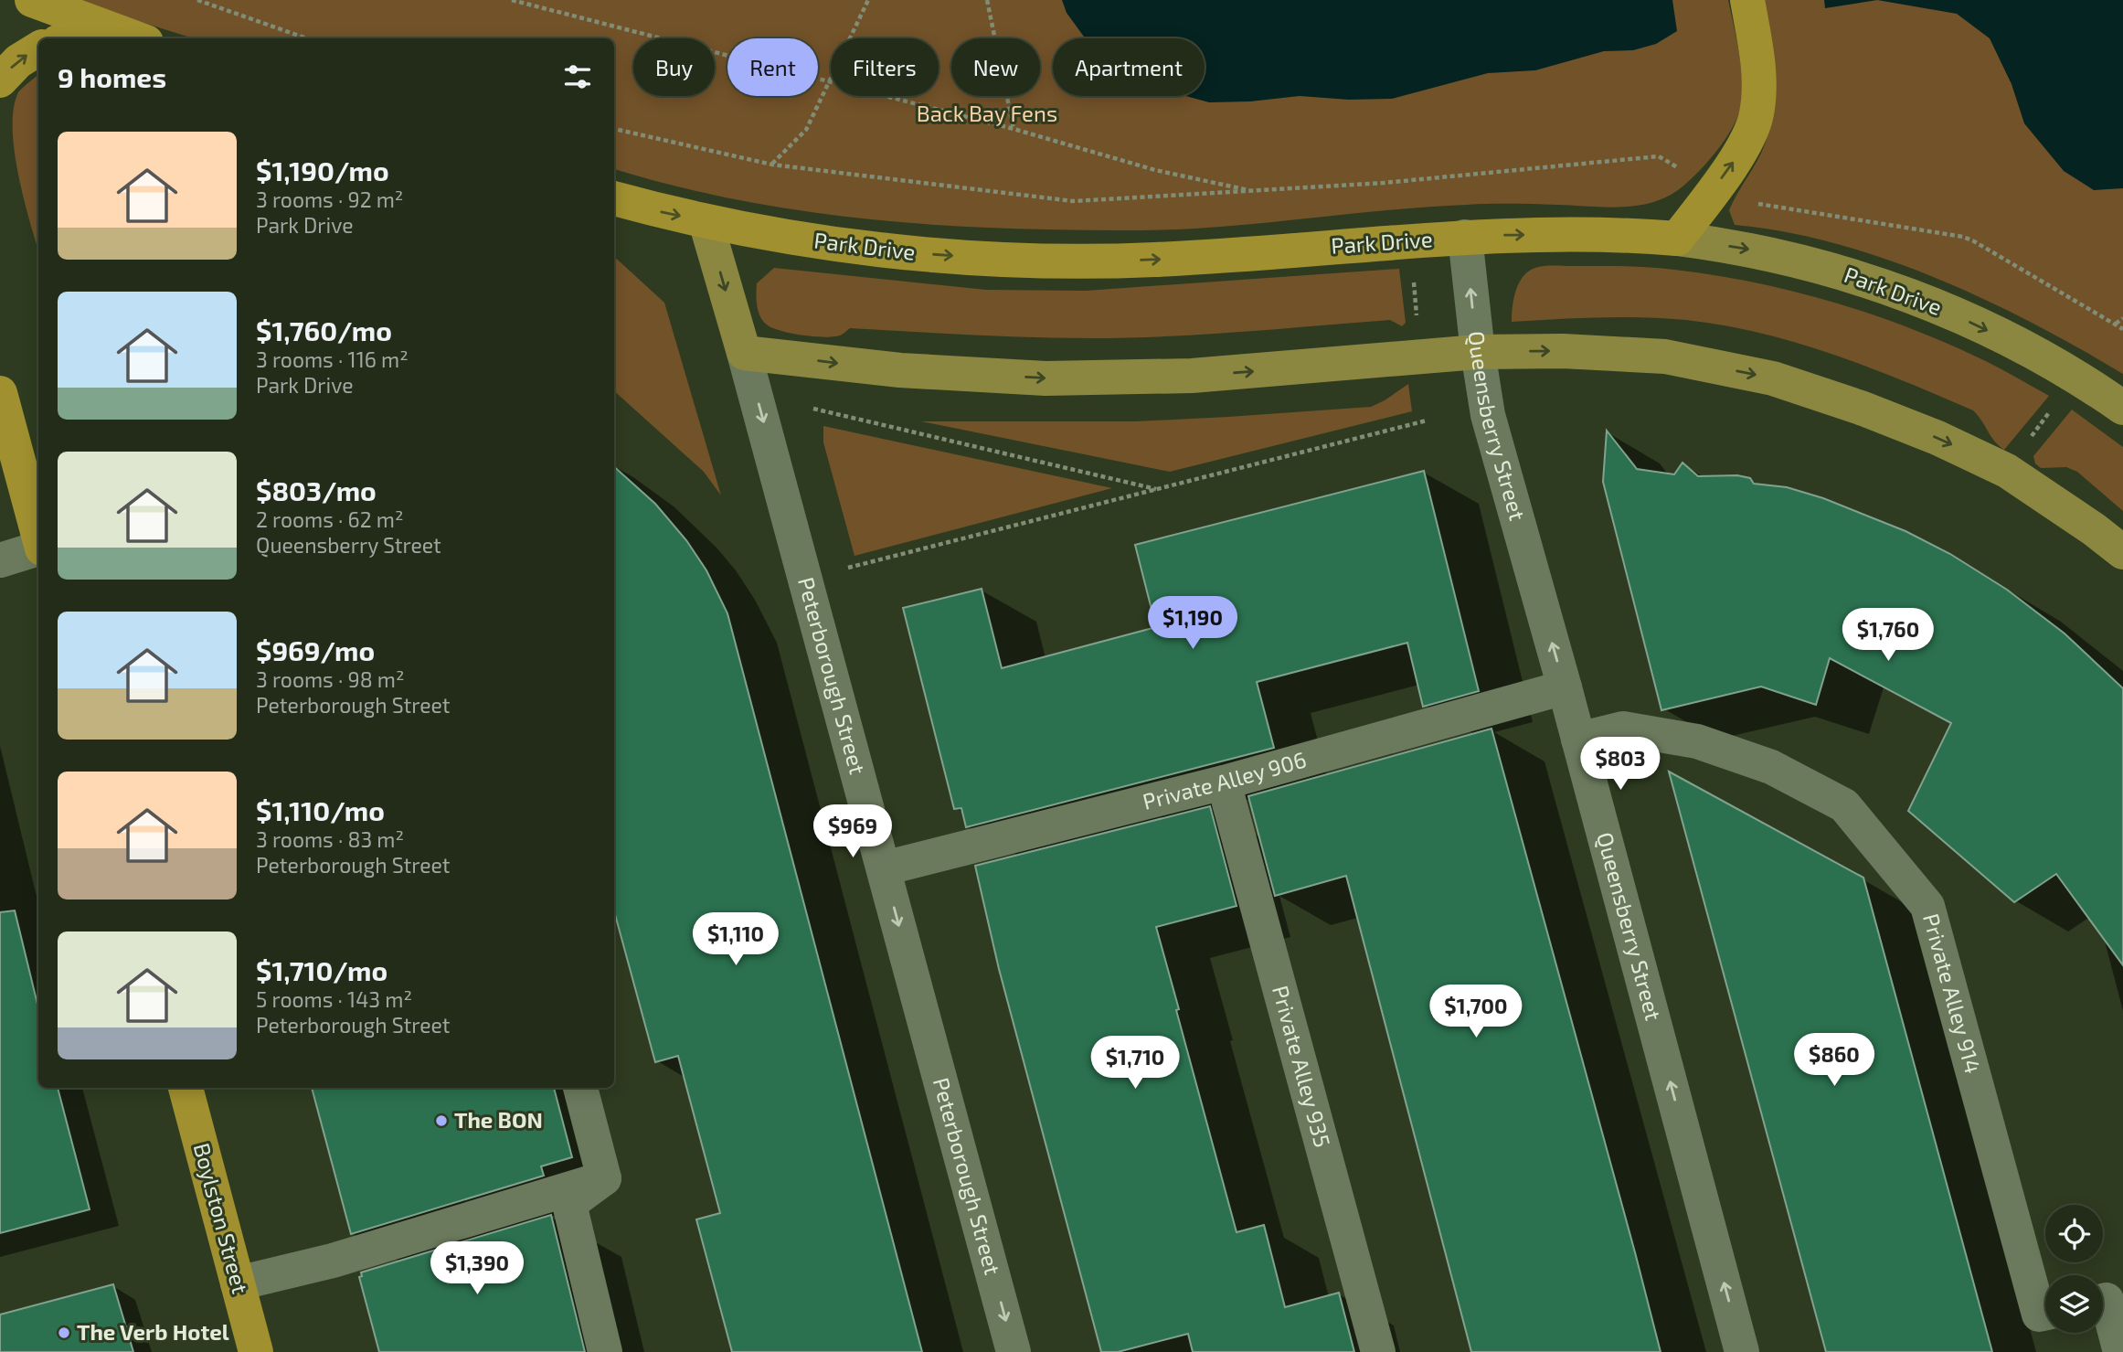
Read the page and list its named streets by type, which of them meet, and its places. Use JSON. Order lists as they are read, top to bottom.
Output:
{
  "streets": {
    "highway": ["Park Drive", "Boylston Street"],
    "main road": ["Peterborough Street"],
    "street": [
      "Queensberry Street",
      "Private Alley 906",
      "Private Alley 914",
      "Private Alley 935"
    ]
  },
  "crossings": [
    ["Park Drive", "Queensberry Street"],
    ["Park Drive", "Peterborough Street"],
    ["Queensberry Street", "Private Alley 906"],
    ["Queensberry Street", "Private Alley 914"],
    ["Peterborough Street", "Private Alley 906"],
    ["Private Alley 906", "Private Alley 935"]
  ],
  "one_way": ["Park Drive", "Queensberry Street", "Peterborough Street"],
  "parks": ["Back Bay Fens"],
  "places": ["The BON", "The Verb Hotel"],
  "page": {
    "chip": [
      "Buy",
      "Rent",
      "Filters",
      "New",
      "Apartment"
    ],
    "heading": "9 homes",
    "list": [
      {
        "name": "$1,190/mo",
        "note": "3 rooms · 92 m² · Park Drive"
      },
      {
        "name": "$1,760/mo",
        "note": "3 rooms · 116 m² · Park Drive"
      },
      {
        "name": "$803/mo",
        "note": "2 rooms · 62 m² · Queensberry Street"
      },
      {
        "name": "$969/mo",
        "note": "3 rooms · 98 m² · Peterborough Street"
      },
      {
        "name": "$1,110/mo",
        "note": "3 rooms · 83 m² · Peterborough Street"
      },
      {
        "name": "$1,710/mo",
        "note": "5 rooms · 143 m² · Peterborough Street"
      }
    ],
    "price": [
      "$1,190",
      "$1,760",
      "$803",
      "$969",
      "$1,110",
      "$1,700",
      "$860",
      "$1,710",
      "$1,390"
    ]
  }
}
